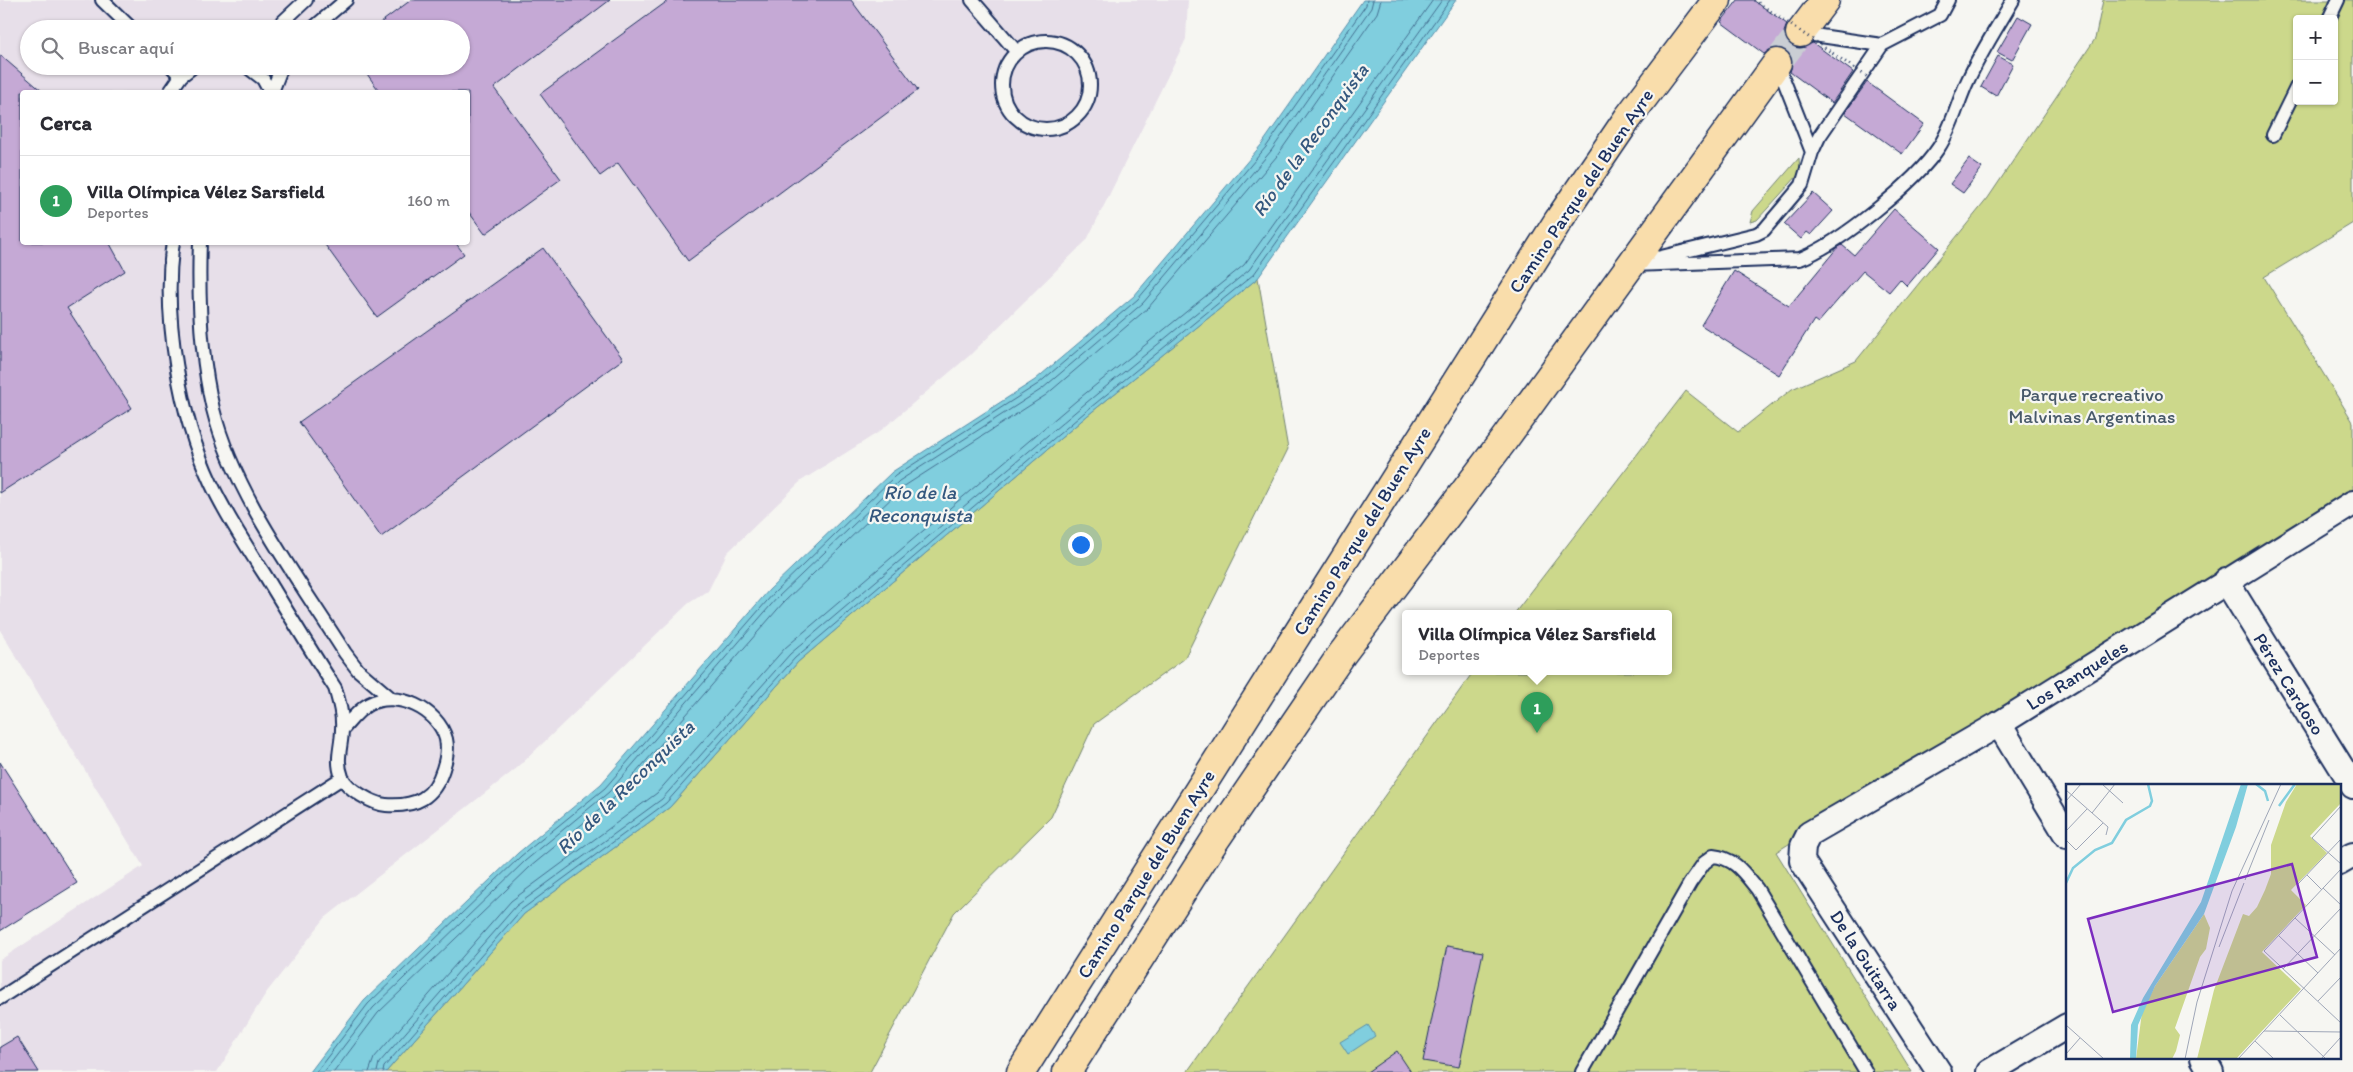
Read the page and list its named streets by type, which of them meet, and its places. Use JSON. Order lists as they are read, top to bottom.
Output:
{
  "streets": {
    "highway": ["Camino Parque del Buen Ayre"],
    "street": ["Los Ranqueles", "Pérez Cardoso", "De la Guitarra"]
  },
  "crossings": [
    ["Los Ranqueles", "Pérez Cardoso"],
    ["Los Ranqueles", "De la Guitarra"]
  ],
  "water": ["Río de la Reconquista"],
  "parks": ["Parque recreativo Malvinas Argentinas"],
  "page": {
    "map_buttons": ["+", "−"],
    "search": "Buscar aquí",
    "heading": "Cerca",
    "list": [
      {
        "mark": "1",
        "name": "Villa Olímpica Vélez Sarsfield",
        "note": "Deportes",
        "value": "160 m"
      }
    ],
    "popup": ["Villa Olímpica Vélez Sarsfield", "Deportes"],
    "pins": "1"
  }
}
